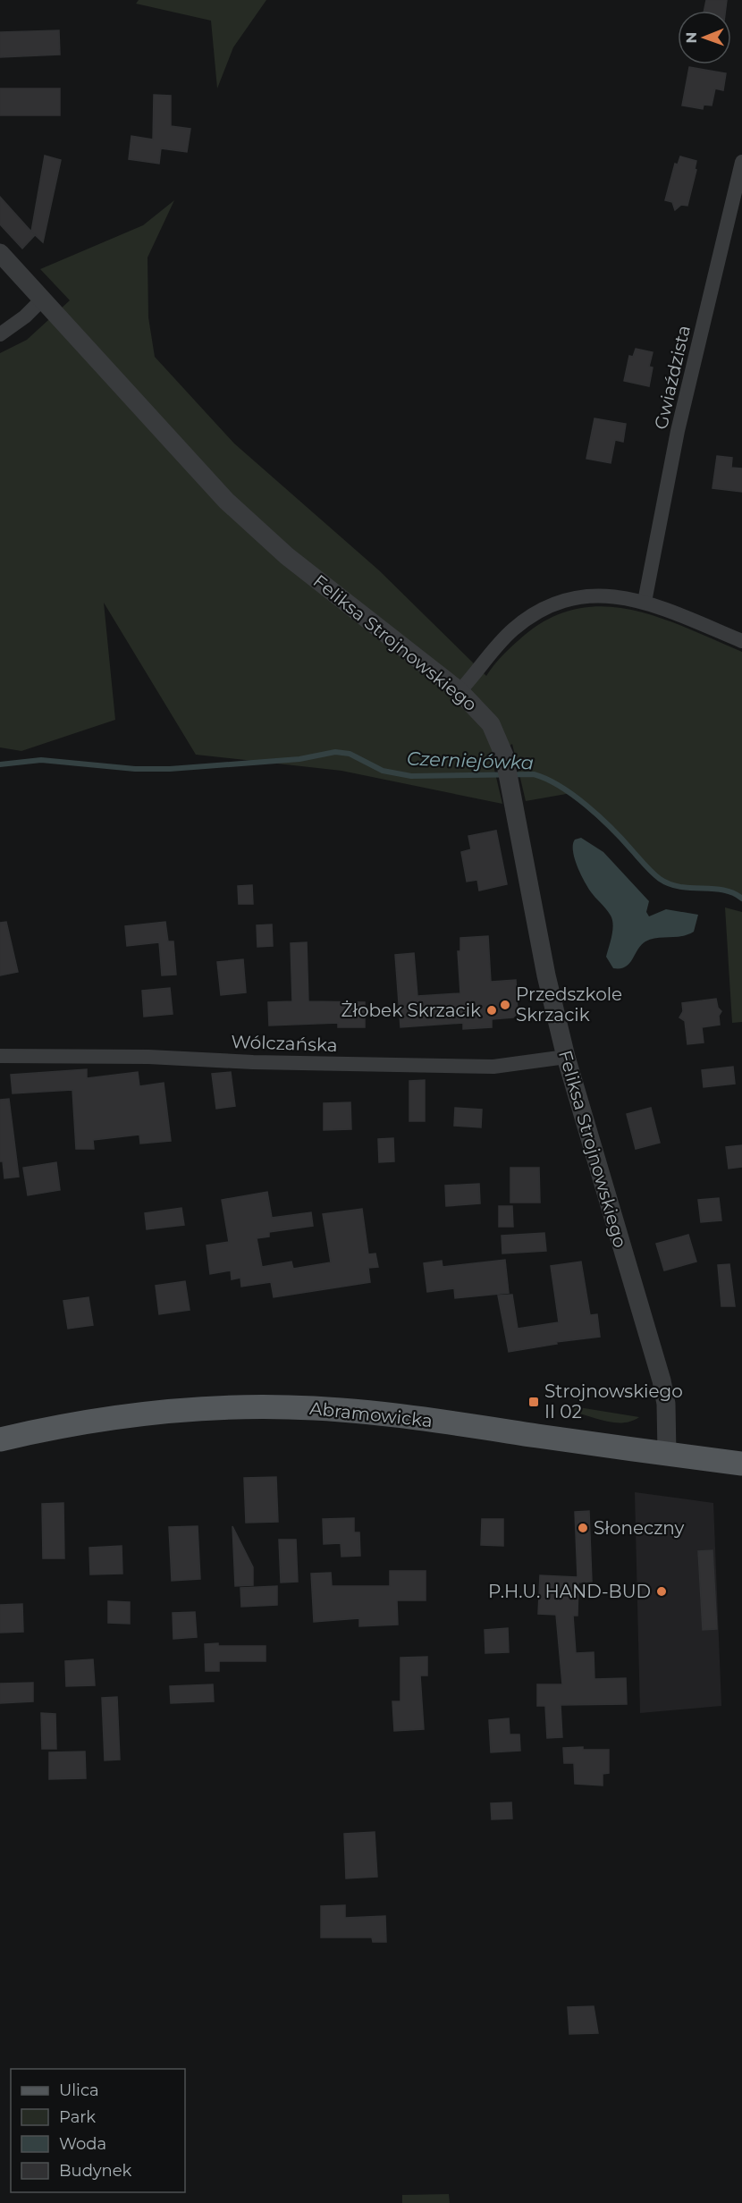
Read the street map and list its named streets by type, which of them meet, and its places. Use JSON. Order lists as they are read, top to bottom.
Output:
{
  "streets": {
    "main road": ["Abramowicka"],
    "street": ["Gwiaździsta", "Feliksa Strojnowskiego", "Wólczańska"]
  },
  "crossings": [
    ["Feliksa Strojnowskiego", "Wólczańska"],
    ["Feliksa Strojnowskiego", "Abramowicka"]
  ],
  "water": ["Czerniejówka"],
  "places": {
    "other": [
      "Przedszkole Skrzacik",
      "Żłobek Skrzacik",
      "Słoneczny",
      "P.H.U. HAND-BUD"
    ],
    "transit": ["Strojnowskiego II 02"]
  },
  "legend": [
    "Ulica",
    "Park",
    "Woda",
    "Budynek"
  ],
  "north": "left"
}
